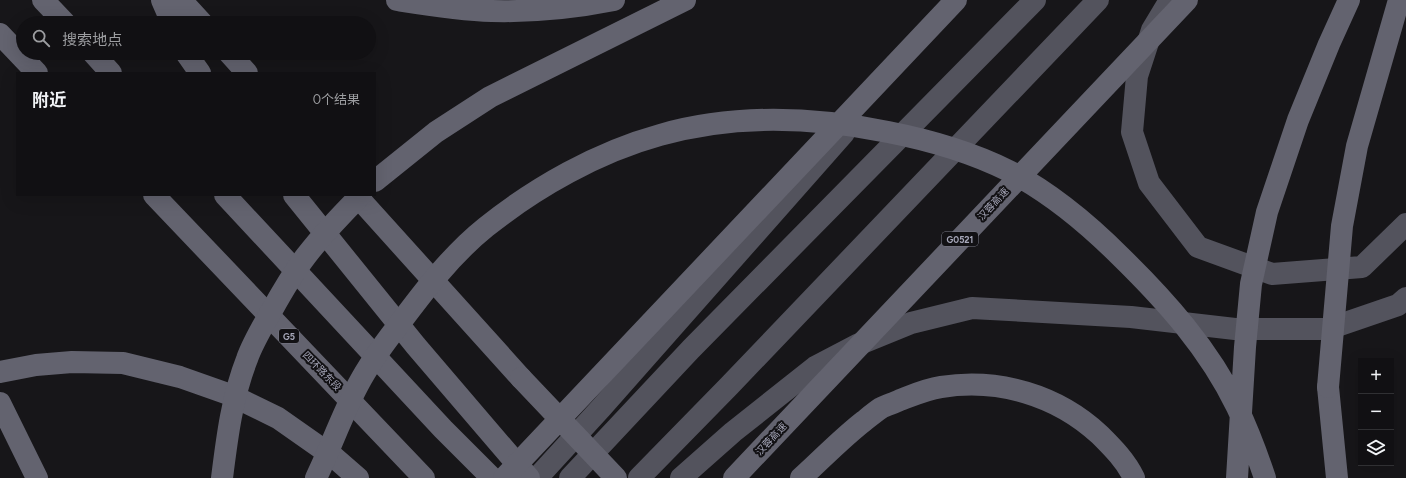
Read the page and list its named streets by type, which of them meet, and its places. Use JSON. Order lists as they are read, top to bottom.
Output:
{
  "streets": {
    "highway": [
      "汉蓉高速",
      "G0521",
      "G5",
      "四环路东段"
    ]
  },
  "page": {
    "search": "搜索地点",
    "heading": ["附近", "0个结果"],
    "map_buttons": ["+", "−"]
  }
}
